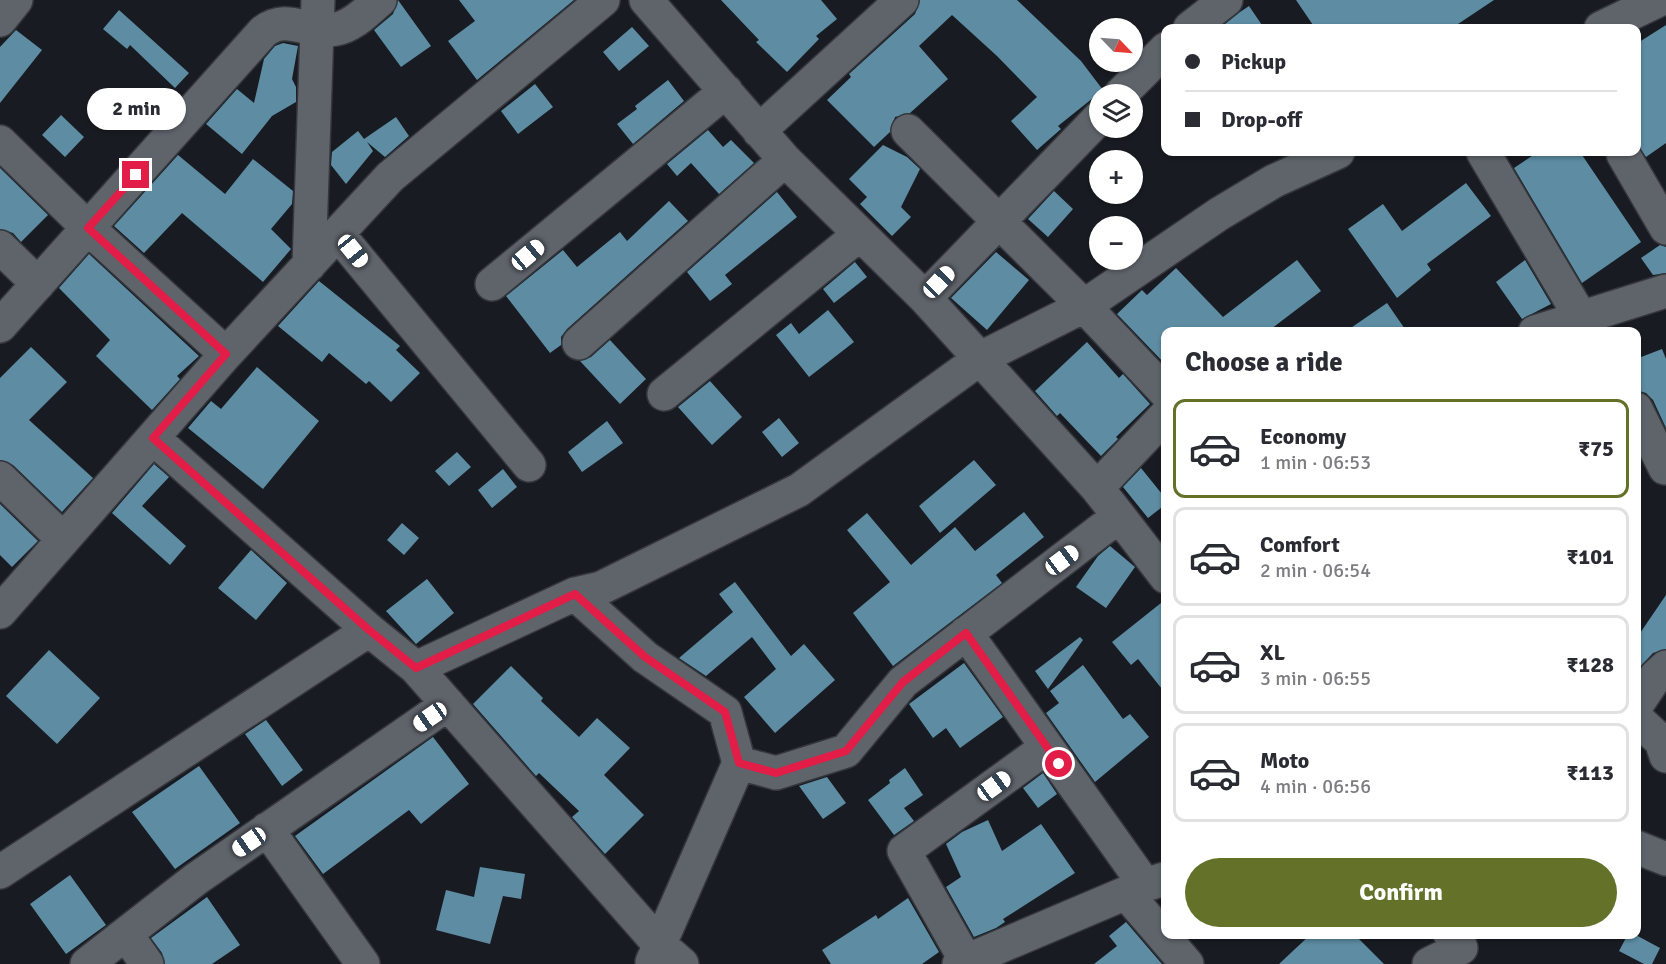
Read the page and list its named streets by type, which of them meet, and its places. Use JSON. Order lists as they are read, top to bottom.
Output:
{
  "north": "bottom right",
  "page": {
    "map_buttons": ["+", "−"],
    "banner": ["Pickup", "Drop-off"],
    "bubble": "2 min",
    "heading": "Choose a ride",
    "list": [
      {
        "name": "Economy",
        "note": "1 min · 06:53",
        "value": "₹75"
      },
      {
        "name": "Comfort",
        "note": "2 min · 06:54",
        "value": "₹101"
      },
      {
        "name": "XL",
        "note": "3 min · 06:55",
        "value": "₹128"
      },
      {
        "name": "Moto",
        "note": "4 min · 06:56",
        "value": "₹113"
      }
    ],
    "buttons": "Confirm"
  }
}
